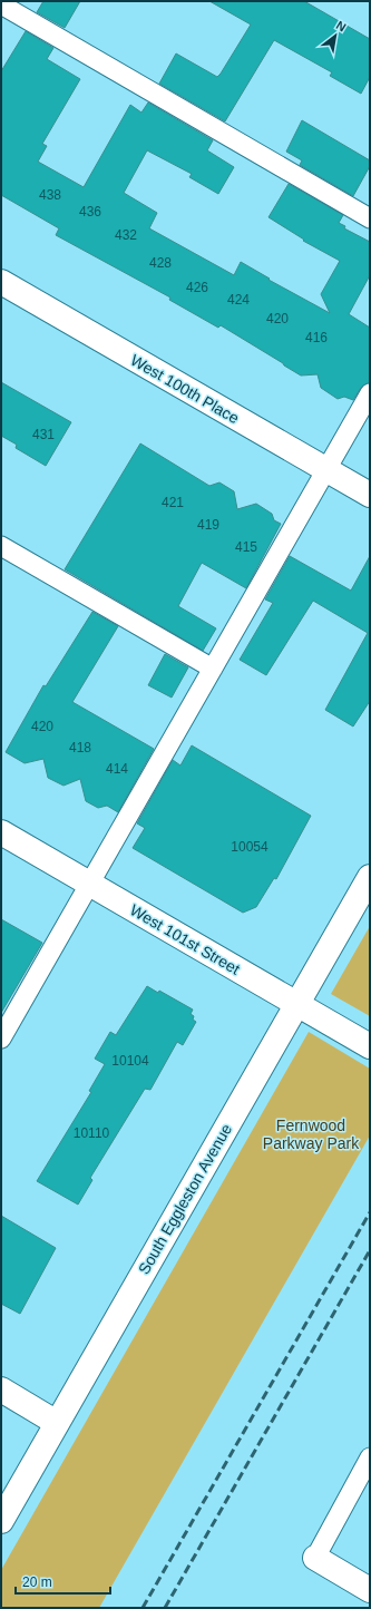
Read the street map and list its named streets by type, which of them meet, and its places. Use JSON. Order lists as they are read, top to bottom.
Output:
{
  "streets": {
    "street": ["West 100th Place", "West 101st Street", "South Eggleston Avenue"]
  },
  "crossings": [
    ["West 101st Street", "South Eggleston Avenue"]
  ],
  "parks": ["Fernwood Parkway Park"],
  "house_numbers": [
    "438",
    "436",
    "432",
    "428",
    "426",
    "424",
    "420",
    "416",
    "431",
    "421",
    "419",
    "415",
    "420",
    "418",
    "414",
    "10054",
    "10104",
    "10110"
  ],
  "scale_bar": "20 m",
  "north": "top right"
}
